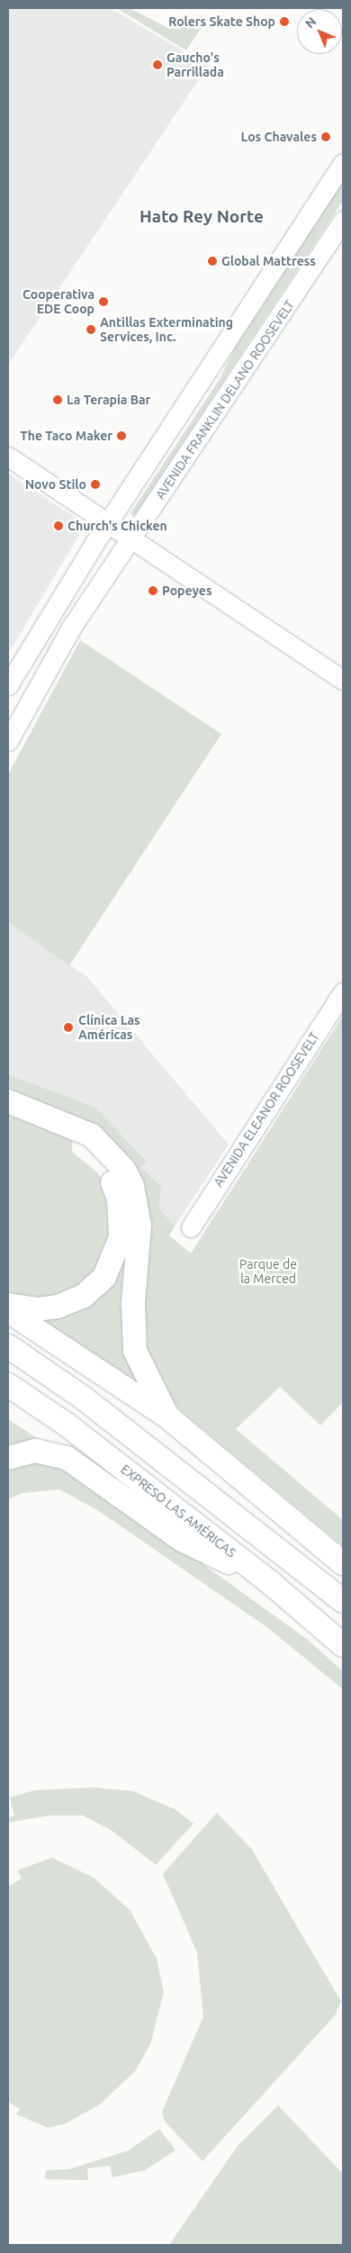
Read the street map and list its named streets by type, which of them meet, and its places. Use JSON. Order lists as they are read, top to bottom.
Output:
{
  "streets": {
    "highway": ["EXPRESO LAS AMÉRICAS"],
    "main road": ["AVENIDA FRANKLIN DELANO ROOSEVELT", "AVENIDA ELEANOR ROOSEVELT"]
  },
  "districts": ["Hato Rey Norte"],
  "parks": ["Parque de la Merced"],
  "places": [
    "Rolers Skate Shop",
    "Gaucho's Parrillada",
    "Los Chavales",
    "Global Mattress",
    "Cooperativa EDE Coop",
    "Antillas Exterminating Services, Inc.",
    "La Terapia Bar",
    "The Taco Maker",
    "Novo Stilo",
    "Church's Chicken",
    "Popeyes",
    "Clínica Las Américas"
  ],
  "north": "top left"
}
